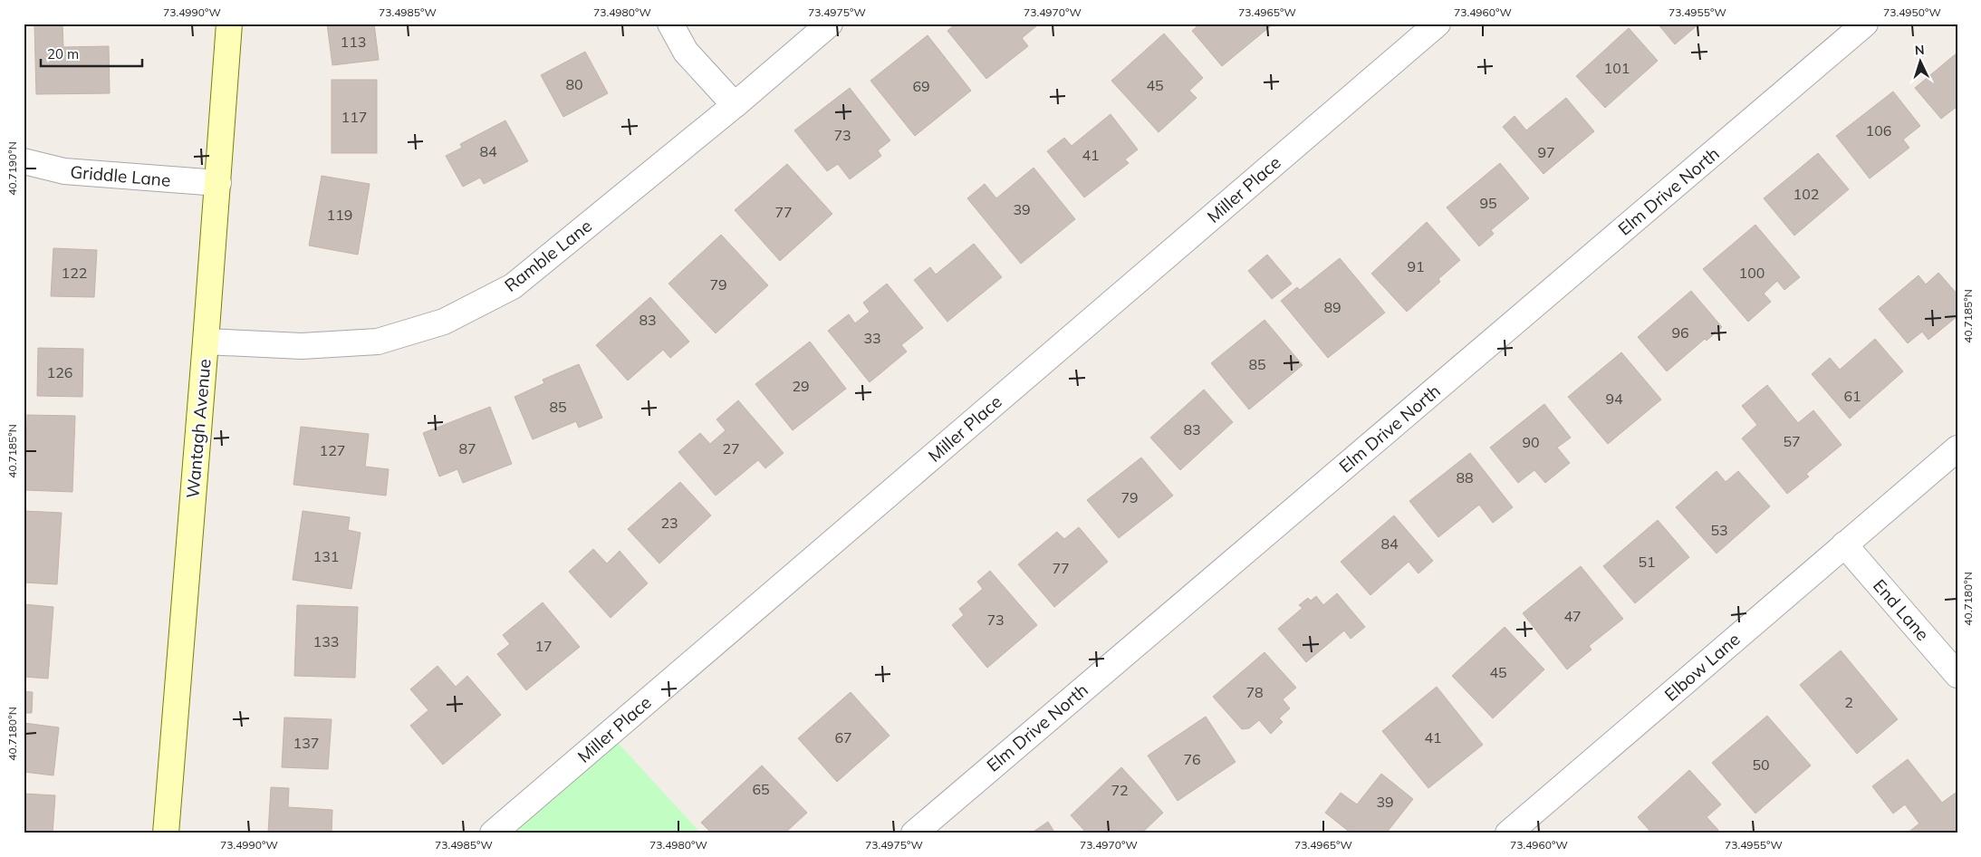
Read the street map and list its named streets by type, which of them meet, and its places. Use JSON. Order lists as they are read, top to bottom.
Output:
{
  "streets": {
    "main road": ["Wantagh Avenue"],
    "street": [
      "Griddle Lane",
      "Miller Place",
      "Elm Drive North",
      "Ramble Lane",
      "End Lane",
      "Elbow Lane"
    ]
  },
  "crossings": [
    ["Griddle Lane", "Wantagh Avenue"],
    ["Ramble Lane", "Wantagh Avenue"],
    ["End Lane", "Elbow Lane"]
  ],
  "house_numbers": [
    "113",
    "101",
    "80",
    "45",
    "69",
    "117",
    "106",
    "73",
    "84",
    "97",
    "41",
    "102",
    "95",
    "39",
    "77",
    "119",
    "91",
    "122",
    "100",
    "79",
    "89",
    "83",
    "96",
    "33",
    "85",
    "126",
    "29",
    "61",
    "94",
    "85",
    "83",
    "57",
    "90",
    "87",
    "27",
    "127",
    "88",
    "79",
    "23",
    "53",
    "84",
    "131",
    "51",
    "77",
    "47",
    "73",
    "133",
    "17",
    "45",
    "78",
    "2",
    "67",
    "41",
    "137",
    "76",
    "50",
    "65",
    "72",
    "39"
  ],
  "scale_bar": "20 m",
  "north": "top",
  "coordinates": [
    "73.4990°W",
    "73.4985°W",
    "73.4980°W",
    "73.4975°W",
    "73.4970°W",
    "73.4965°W",
    "73.4960°W",
    "73.4955°W",
    "73.4950°W",
    "40.7190°N",
    "40.7185°N",
    "40.7180°N"
  ]
}
